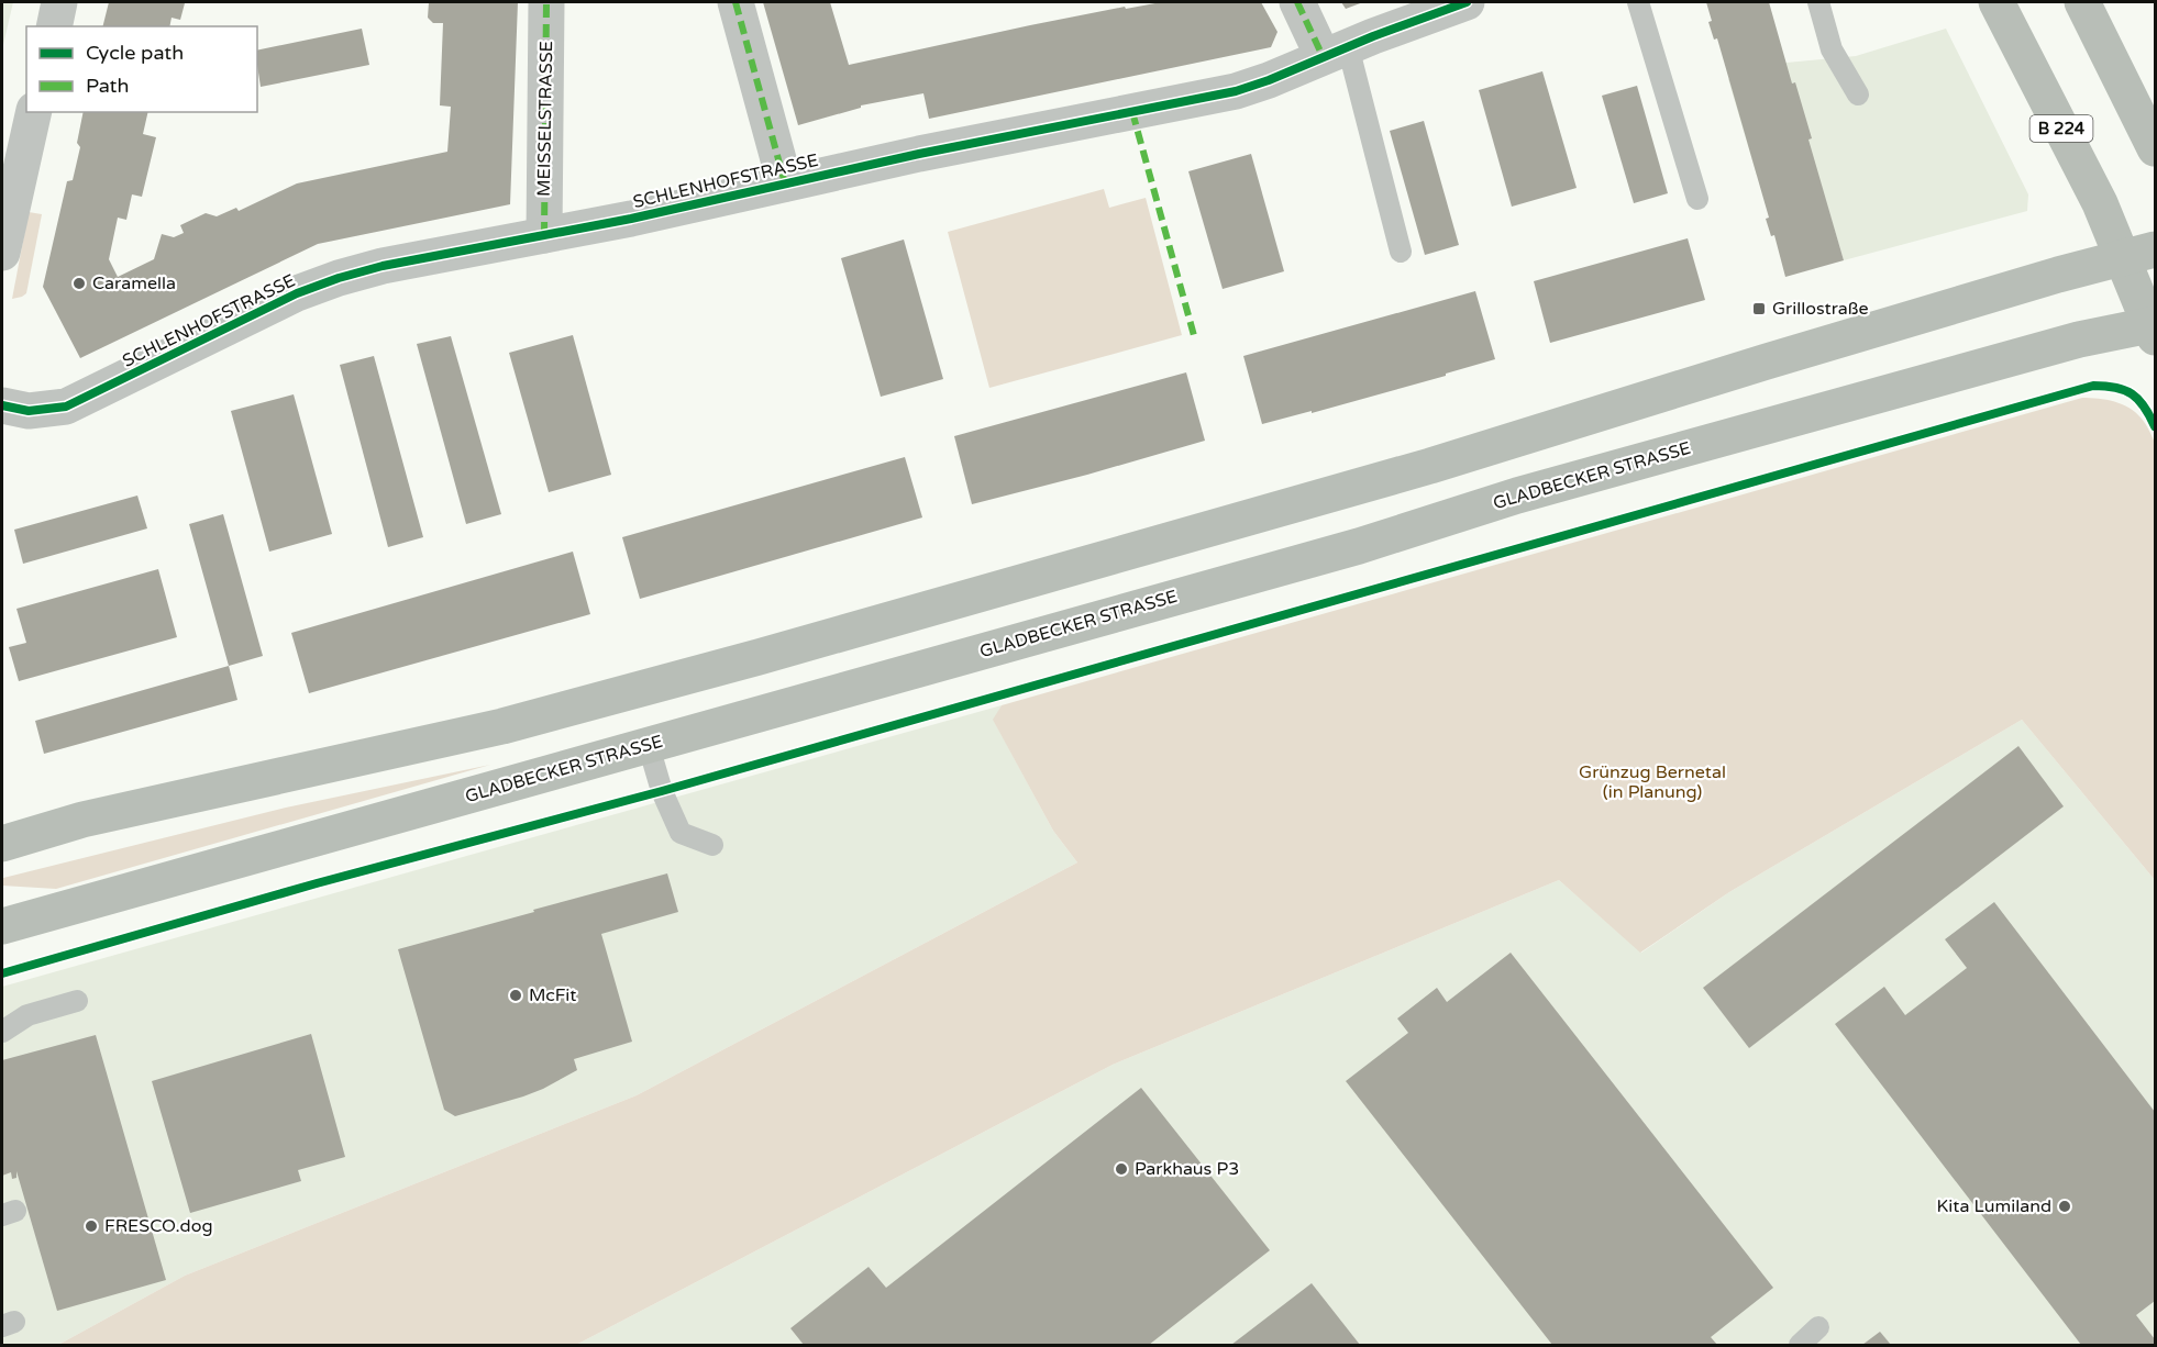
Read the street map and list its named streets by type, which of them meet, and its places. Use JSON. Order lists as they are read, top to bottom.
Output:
{
  "streets": {
    "main road": ["B 224", "GLADBECKER STRASSE"],
    "street": ["MEISSELSTRASSE", "SCHLENHOFSTRASSE"]
  },
  "crossings": [
    ["MEISSELSTRASSE", "SCHLENHOFSTRASSE"],
    ["B 224", "GLADBECKER STRASSE"]
  ],
  "parks": ["Grünzug Bernetal (in Planung)"],
  "places": {
    "other": [
      "Caramella",
      "McFit",
      "Parkhaus P3",
      "Kita Lumiland",
      "FRESCO.dog"
    ],
    "transit": ["Grillostraße"]
  },
  "legend": ["Cycle path", "Path"]
}
